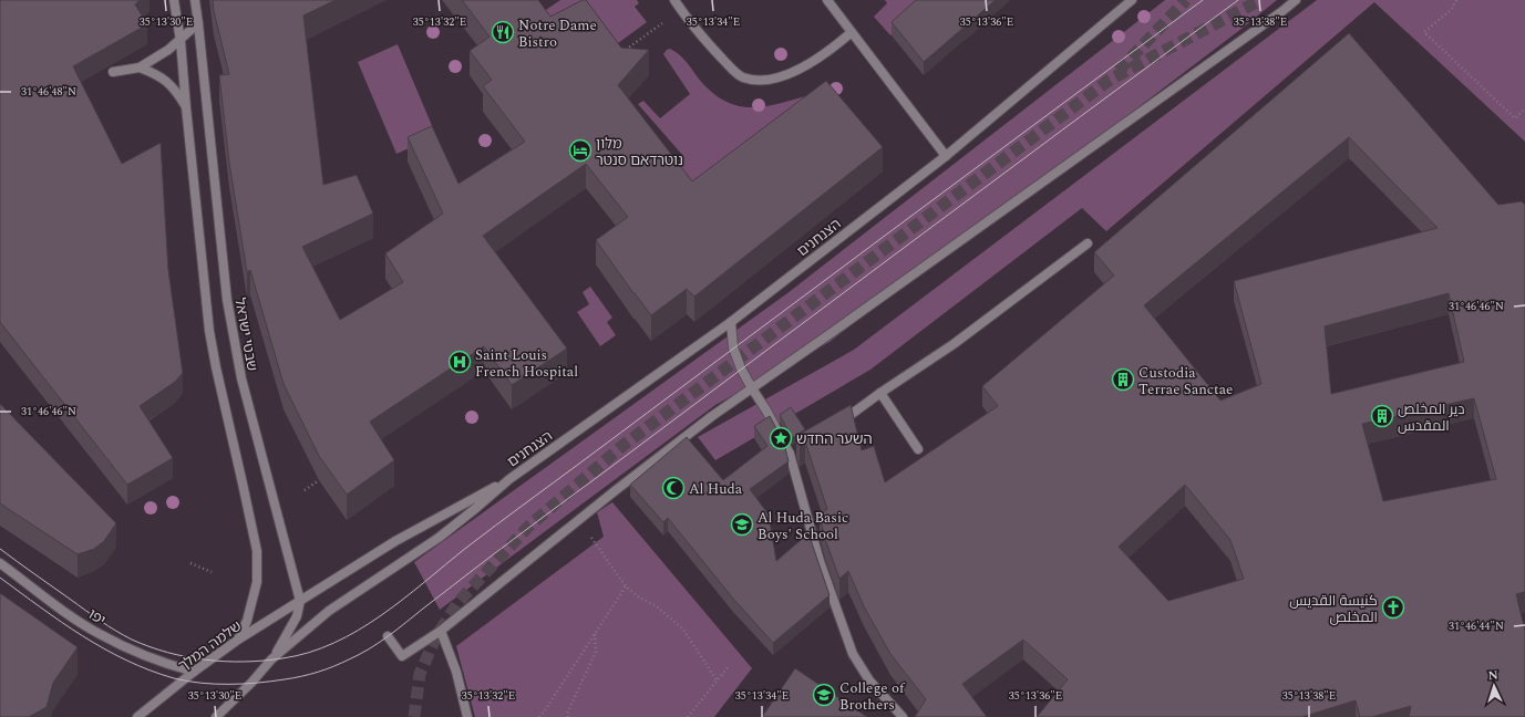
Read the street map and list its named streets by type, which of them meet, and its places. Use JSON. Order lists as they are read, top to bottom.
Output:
{
  "streets": {
    "street": [
      "הצנחנים",
      "שבטי ישראל",
      "יפו",
      "שלמה המלך"
    ]
  },
  "crossings": [
    ["הצנחנים", "שבטי ישראל"],
    ["הצנחנים", "שלמה המלך"],
    ["שבטי ישראל", "שלמה המלך"],
    ["יפו", "שלמה המלך"]
  ],
  "places": {
    "restaurant": ["Notre Dame Bistro"],
    "hotel": ["מלון נוטרדאם סנטר"],
    "hospital": ["Saint Louis French Hospital"],
    "building": ["Custodia Terrae Sanctae", "دير المخلص المقدس"],
    "place": ["השער החדש"],
    "mosque": ["Al Huda"],
    "school or university": ["Al Huda Basic Boys' School", "College of Brothers"],
    "church": ["كنيسة القديس المخلص"]
  },
  "north": "top",
  "coordinates": [
    "35°13'30\"E",
    "35°13'32\"E",
    "35°13'34\"E",
    "35°13'36\"E",
    "35°13'38\"E",
    "31°46'48\"N",
    "31°46'46\"N",
    "31°46'44\"N"
  ]
}
